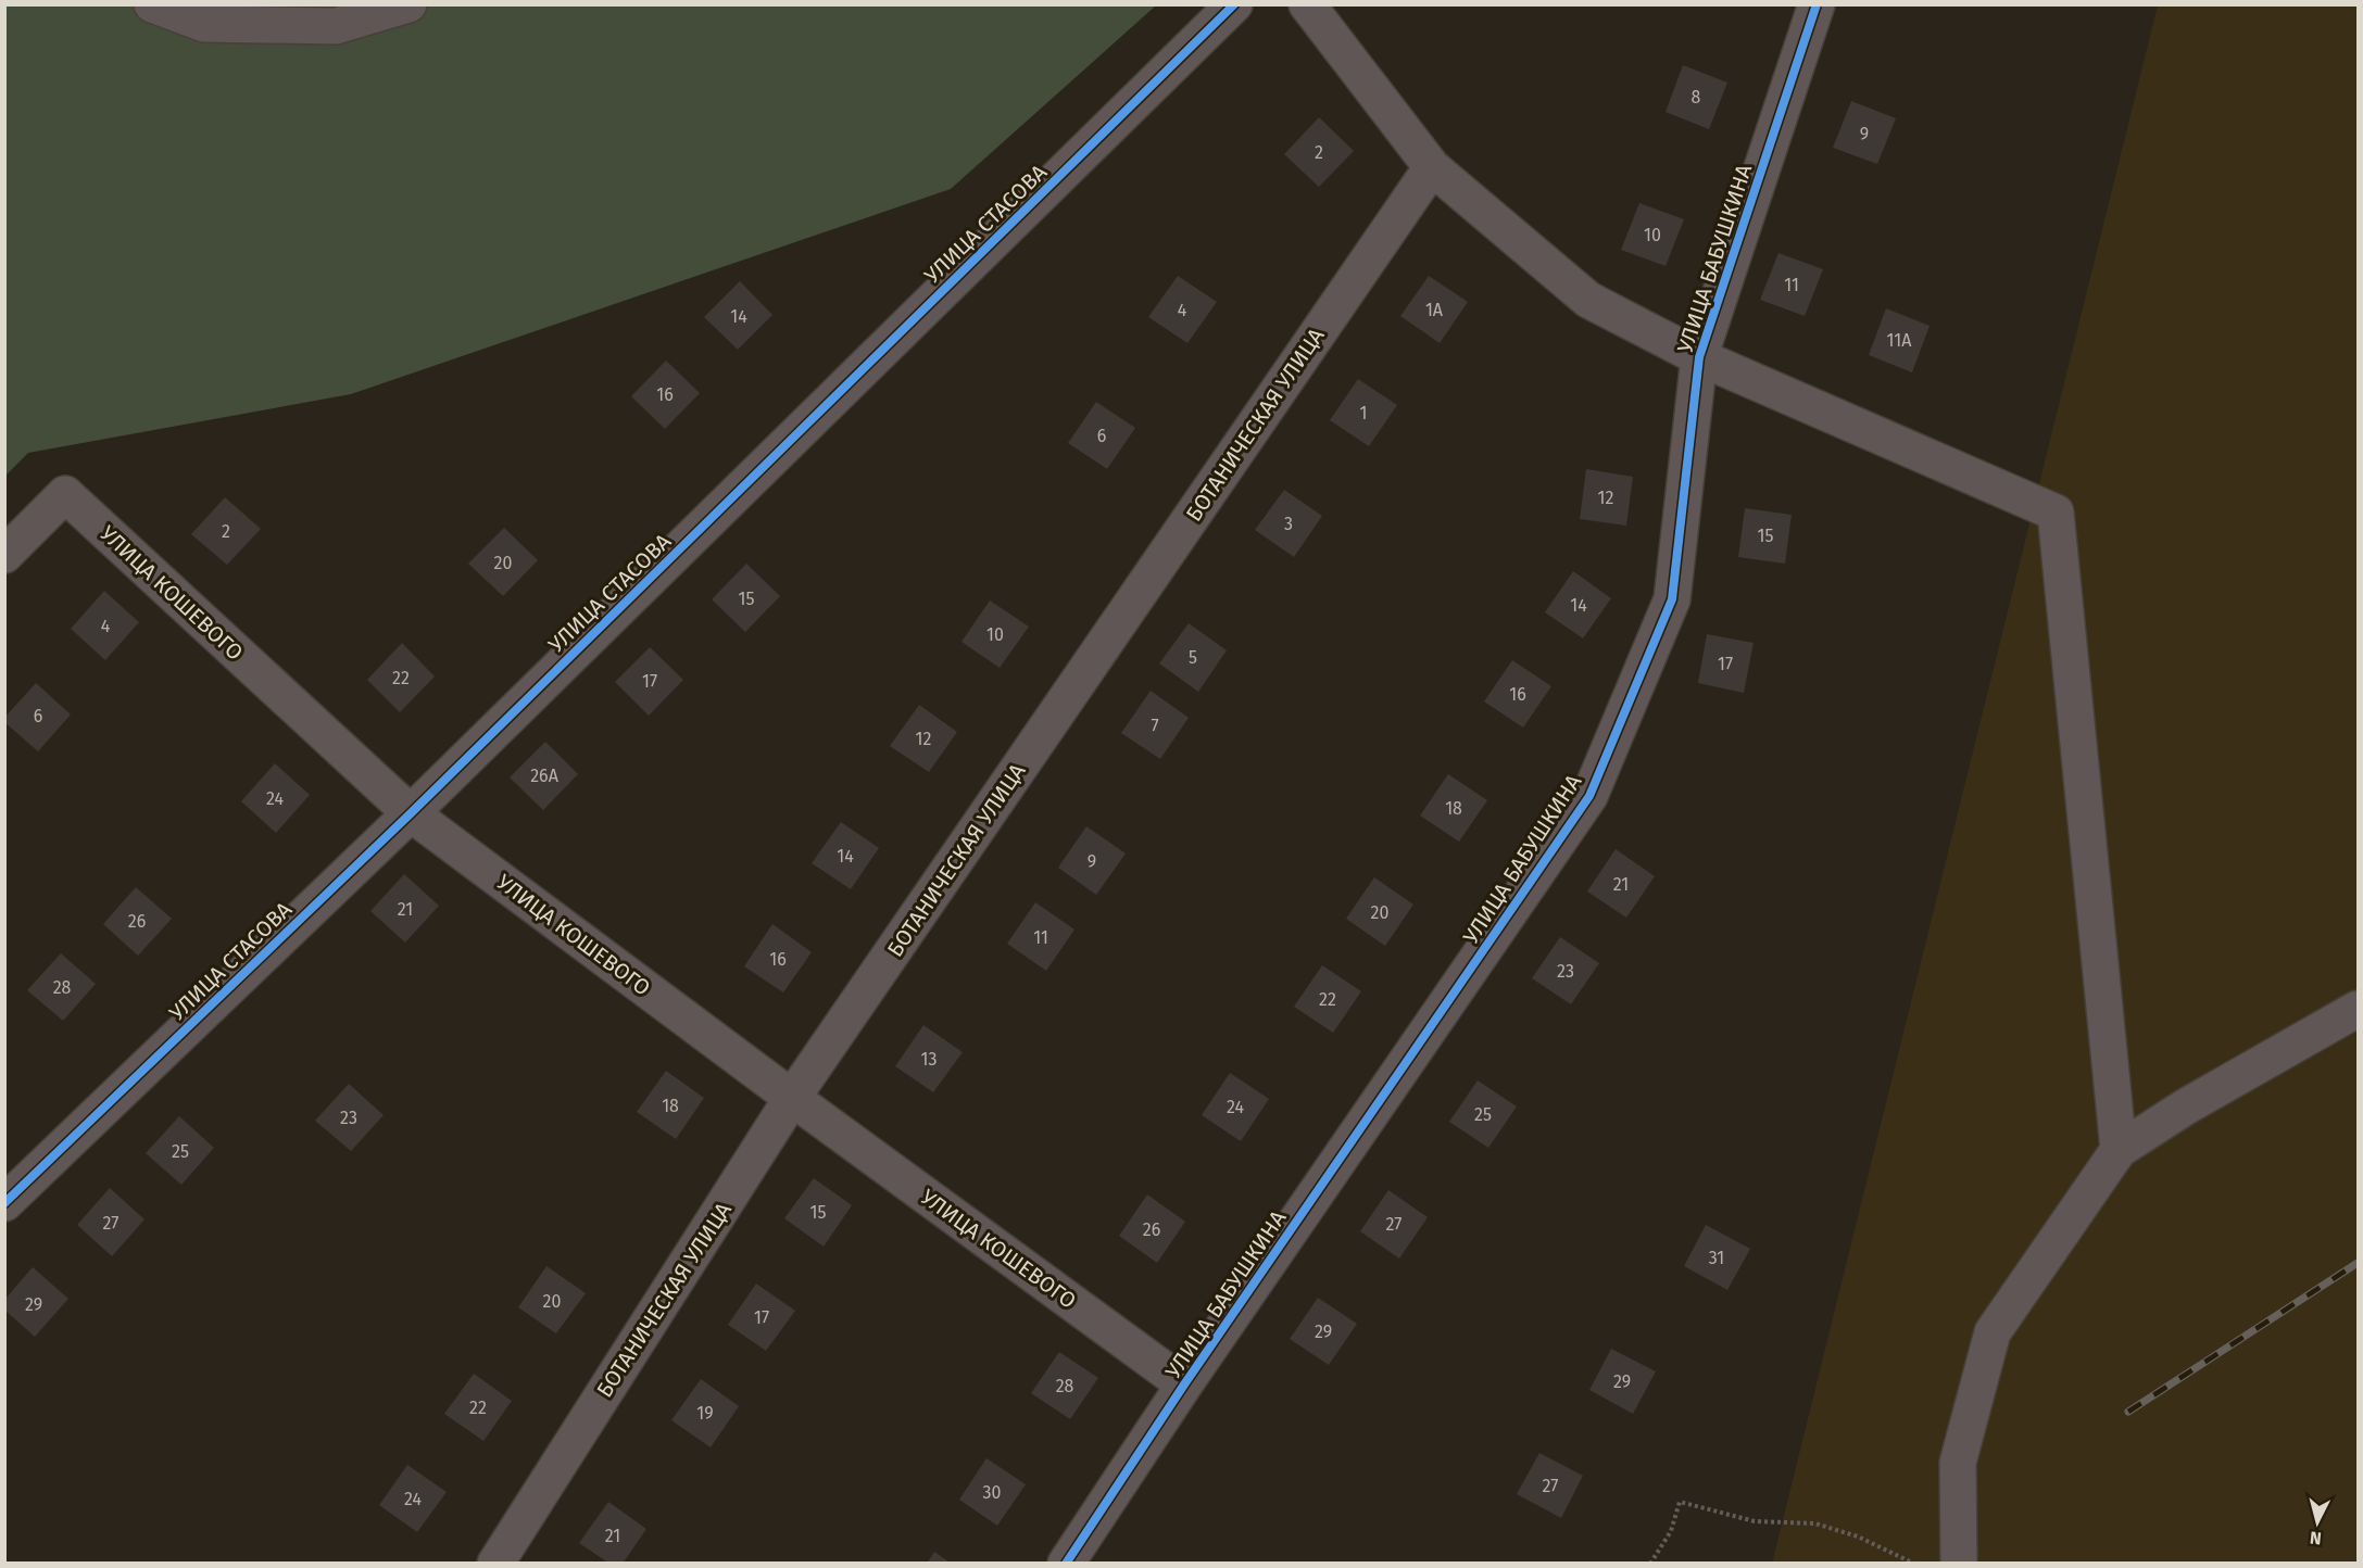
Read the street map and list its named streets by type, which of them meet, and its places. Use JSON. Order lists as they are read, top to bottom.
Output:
{
  "streets": {
    "street": [
      "УЛИЦА СТАСОВА",
      "УЛИЦА БАБУШКИНА",
      "БОТАНИЧЕСКАЯ УЛИЦА",
      "УЛИЦА КОШЕВОГО"
    ]
  },
  "crossings": [
    ["УЛИЦА СТАСОВА", "УЛИЦА КОШЕВОГО"],
    ["УЛИЦА БАБУШКИНА", "УЛИЦА КОШЕВОГО"],
    ["БОТАНИЧЕСКАЯ УЛИЦА", "УЛИЦА КОШЕВОГО"]
  ],
  "house_numbers": [
    "8",
    "9",
    "2",
    "10",
    "11",
    "4",
    "1А",
    "14",
    "11А",
    "16",
    "1",
    "6",
    "12",
    "3",
    "2",
    "15",
    "20",
    "15",
    "14",
    "4",
    "10",
    "5",
    "17",
    "22",
    "17",
    "16",
    "6",
    "7",
    "12",
    "26А",
    "24",
    "18",
    "14",
    "9",
    "21",
    "21",
    "20",
    "26",
    "11",
    "16",
    "23",
    "28",
    "22",
    "13",
    "18",
    "24",
    "25",
    "23",
    "25",
    "15",
    "27",
    "27",
    "26",
    "31",
    "20",
    "29",
    "17",
    "29",
    "29",
    "28",
    "22",
    "19",
    "27",
    "30",
    "24",
    "21"
  ],
  "north": "bottom"
}
